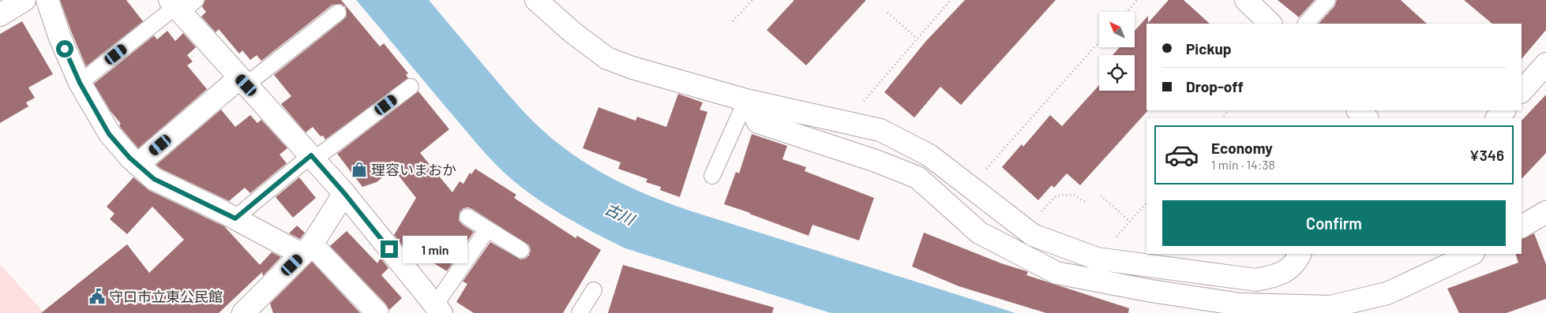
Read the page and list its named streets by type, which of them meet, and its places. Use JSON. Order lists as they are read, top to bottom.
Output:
{
  "water": ["古川"],
  "places": {
    "shop": ["理容いまおか"],
    "public building": ["守口市立東公民館"]
  },
  "north": "top left",
  "page": {
    "banner": ["Pickup", "Drop-off"],
    "list": [
      {
        "name": "Economy",
        "note": "1 min · 14:38",
        "value": "¥346"
      }
    ],
    "buttons": "Confirm",
    "bubble": "1 min"
  }
}
